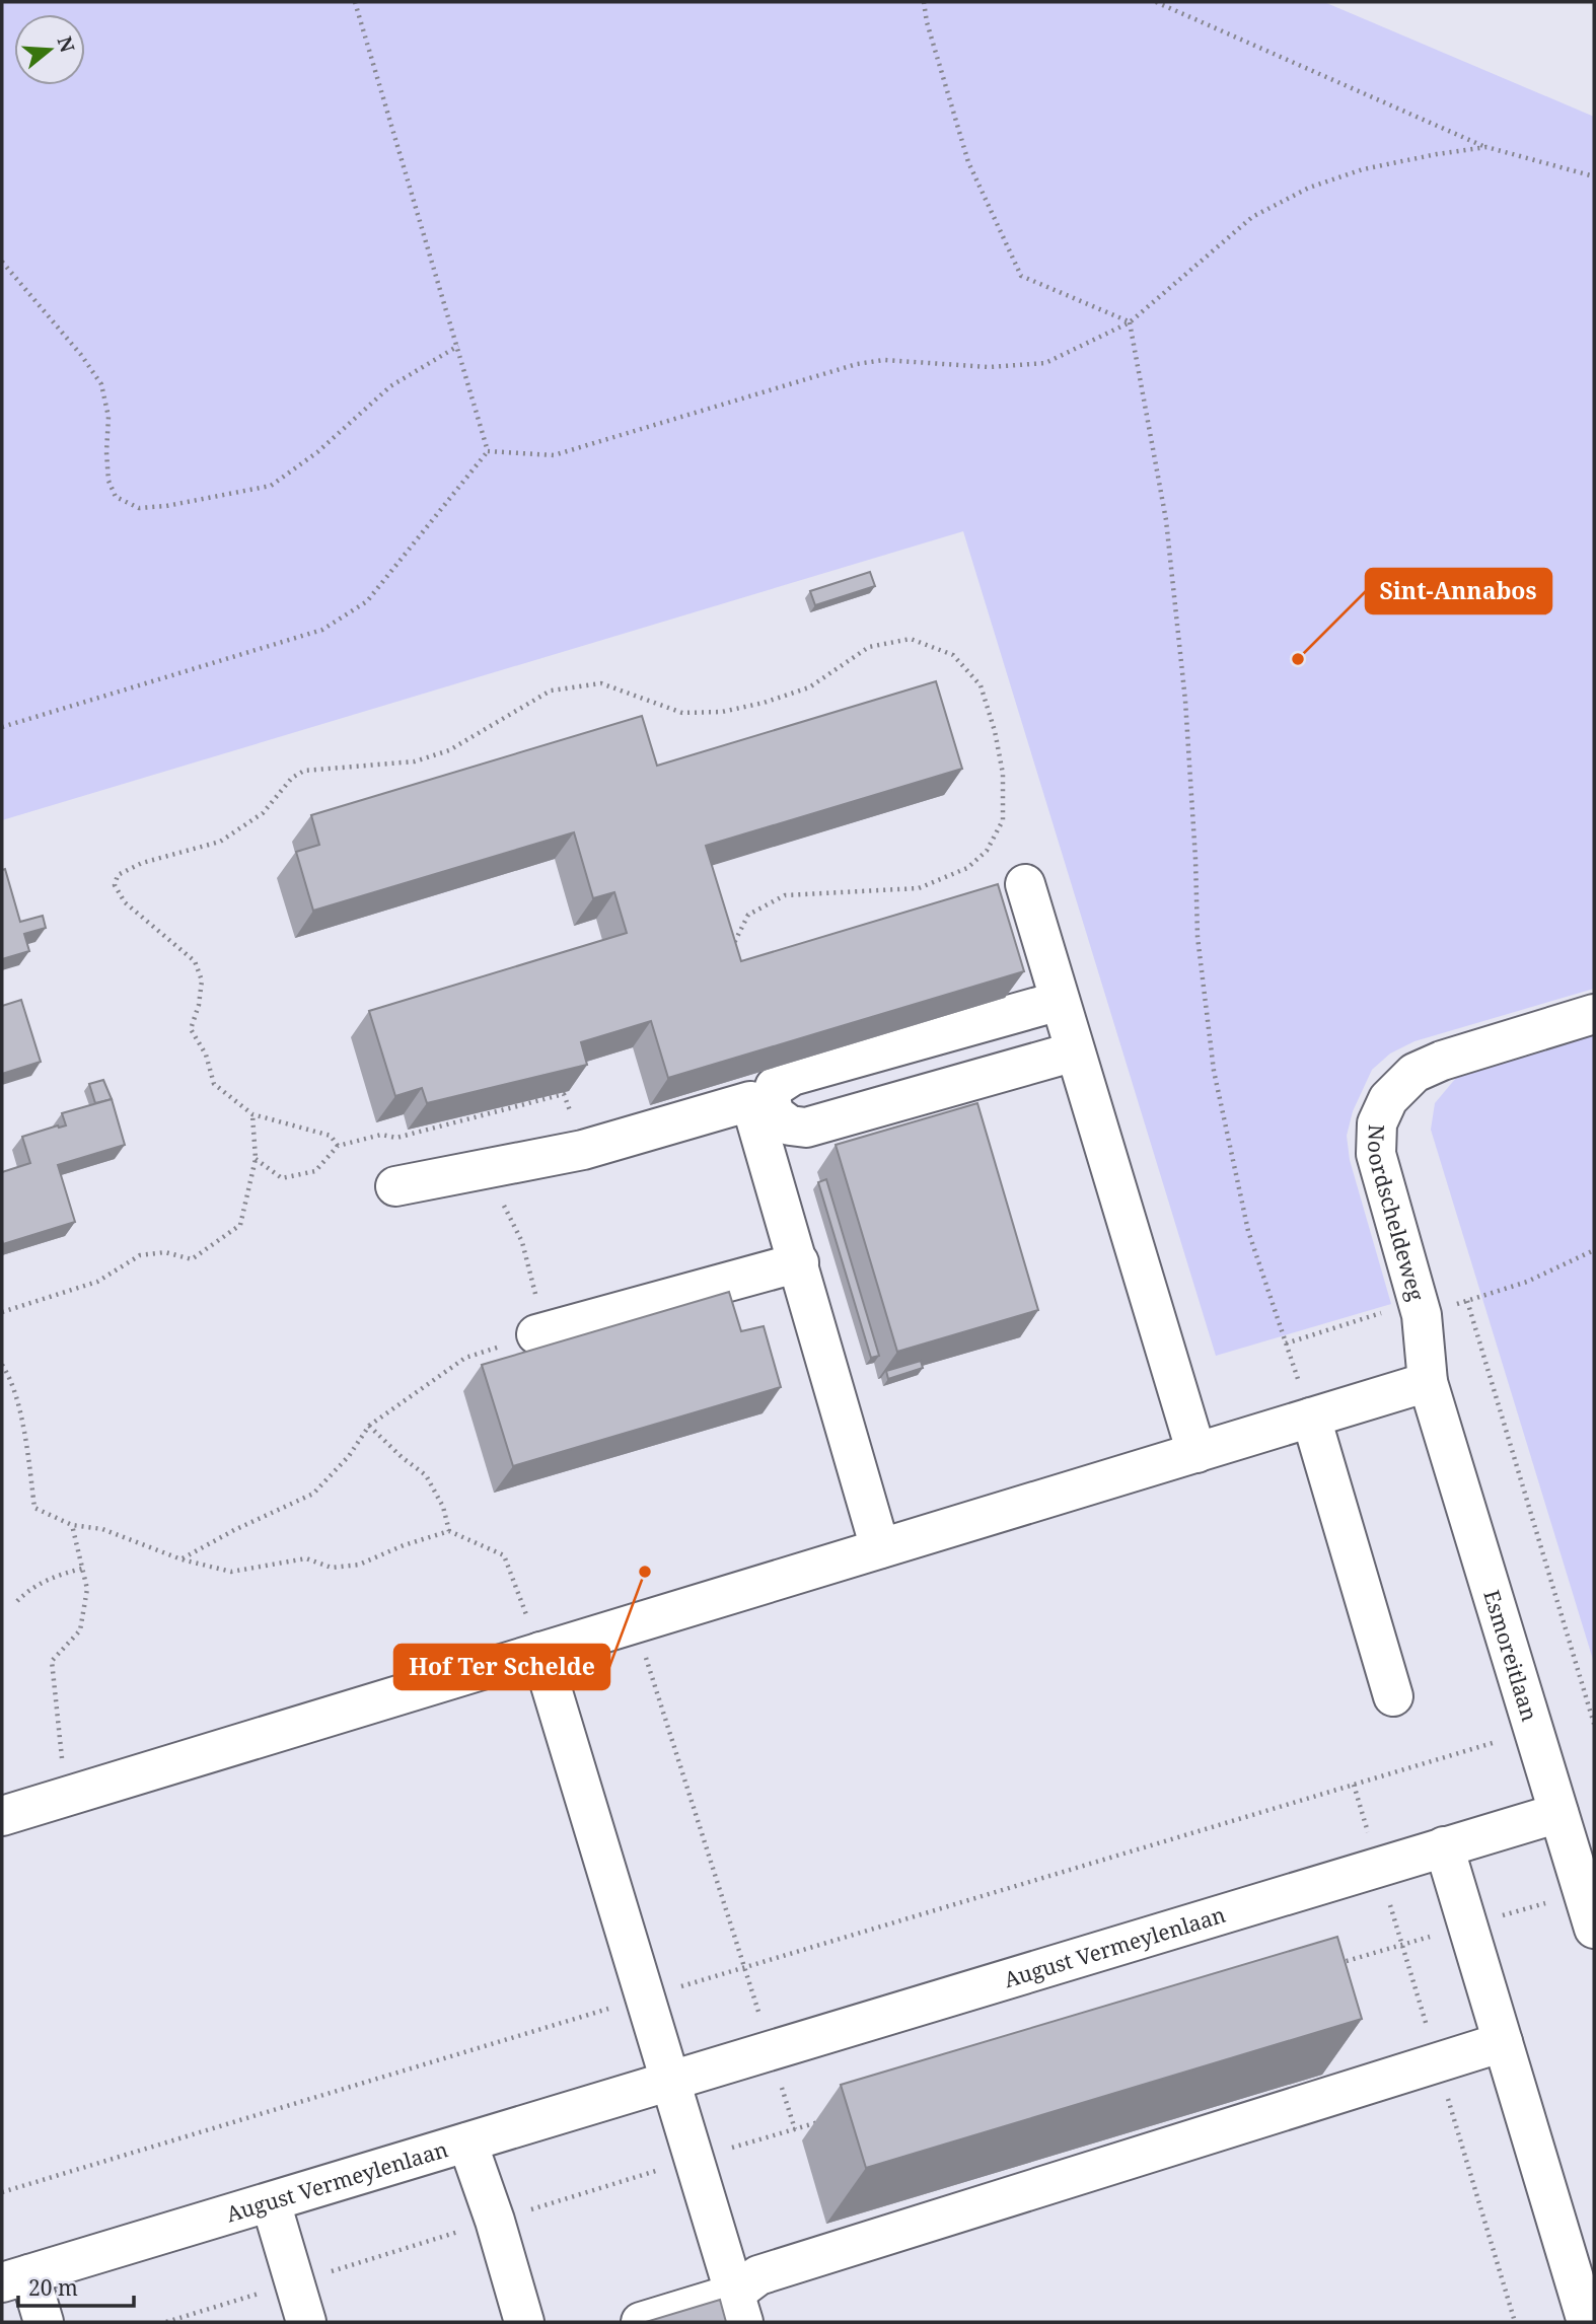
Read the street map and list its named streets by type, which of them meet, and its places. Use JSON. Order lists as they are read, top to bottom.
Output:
{
  "streets": {
    "street": ["Noordscheldeweg", "Esmoreitlaan", "August Vermeylenlaan"]
  },
  "crossings": [
    ["Noordscheldeweg", "Esmoreitlaan"],
    ["Esmoreitlaan", "August Vermeylenlaan"]
  ],
  "places": ["Sint-Annabos", "Hof Ter Schelde"],
  "scale_bar": "20 m",
  "north": "right"
}
